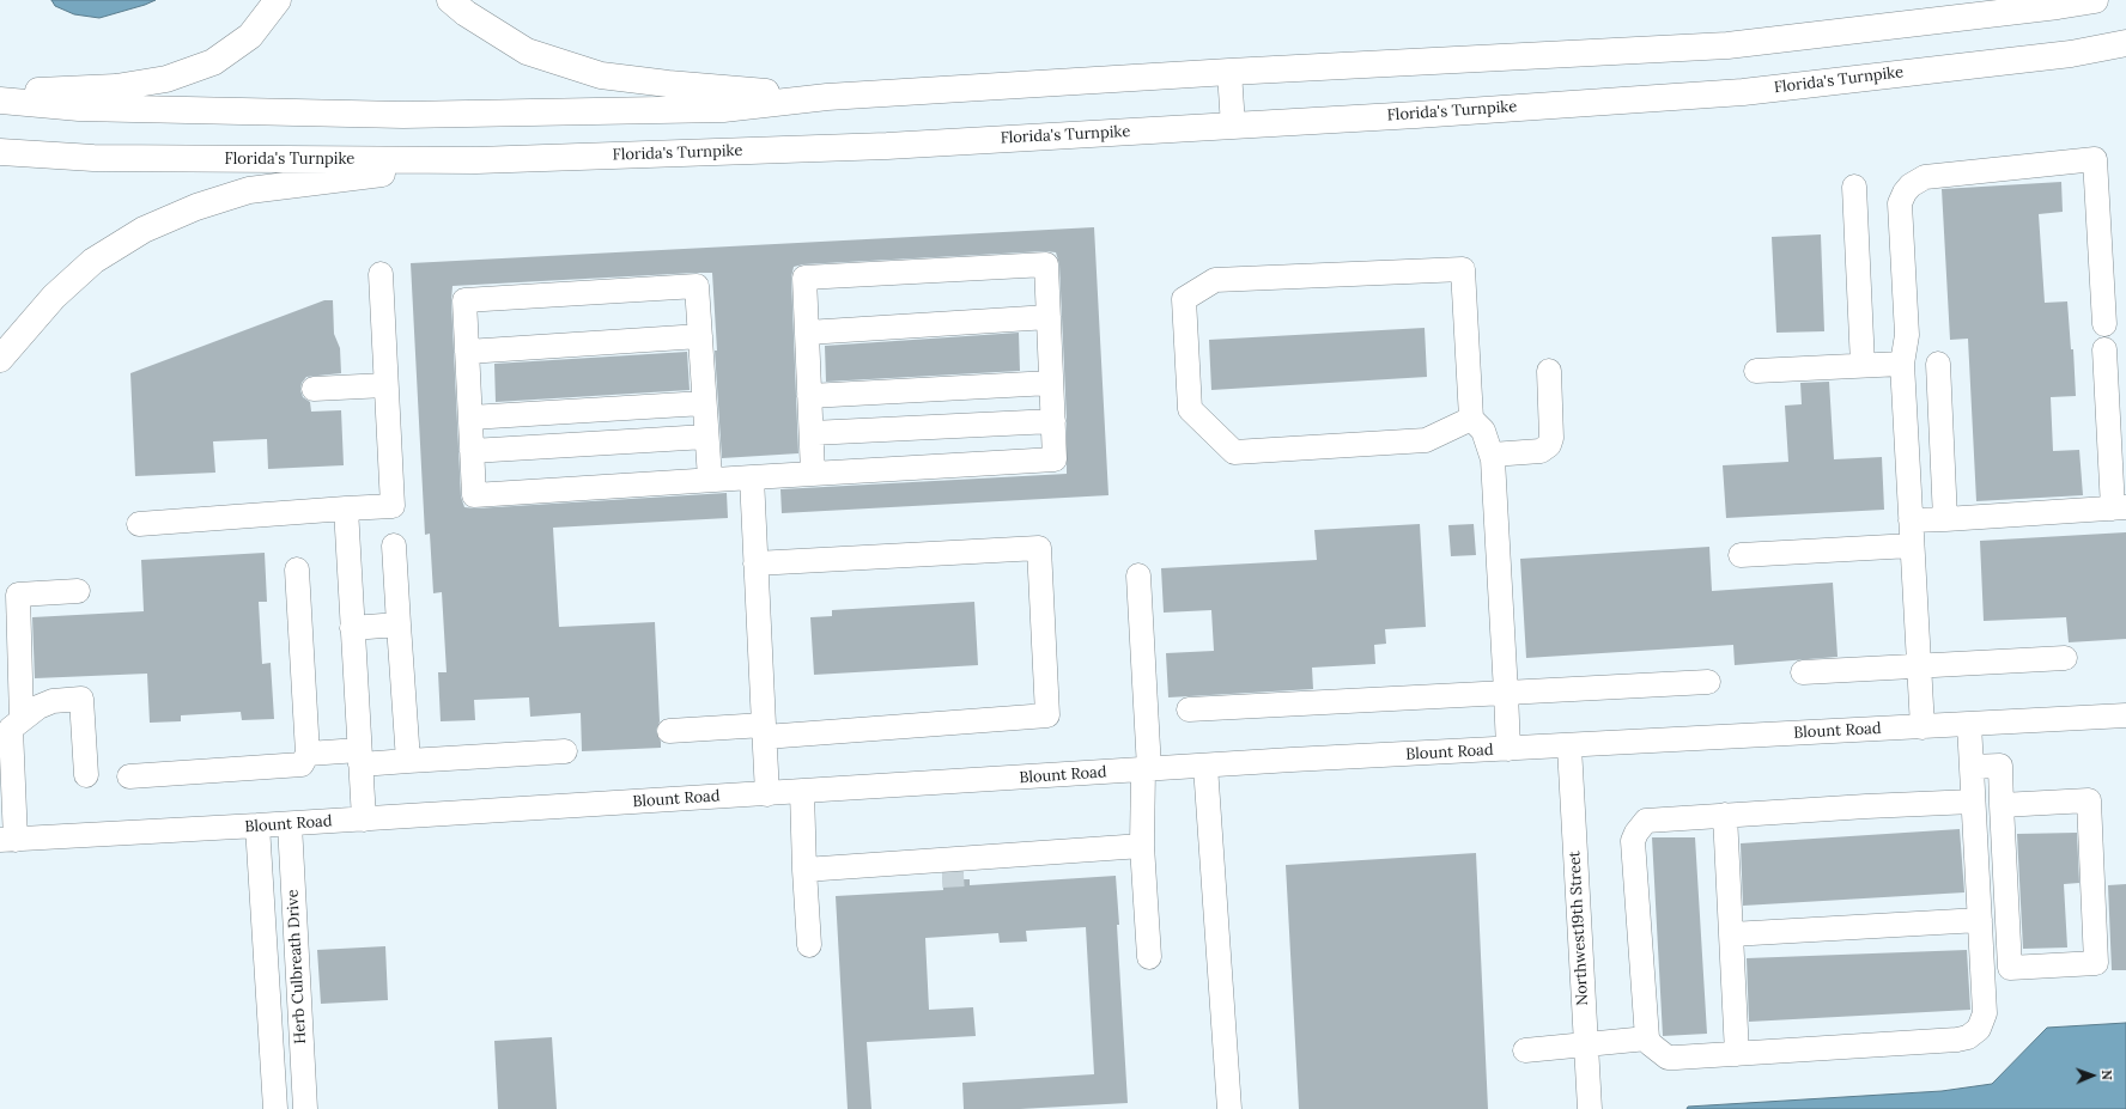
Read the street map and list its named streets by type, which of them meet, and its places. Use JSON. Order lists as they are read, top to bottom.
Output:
{
  "streets": {
    "highway": ["Florida's Turnpike"],
    "street": ["Blount Road", "Northwest19th Street", "Herb Culbreath Drive"]
  },
  "crossings": [
    ["Blount Road", "Northwest19th Street"],
    ["Blount Road", "Herb Culbreath Drive"]
  ],
  "north": "right"
}
